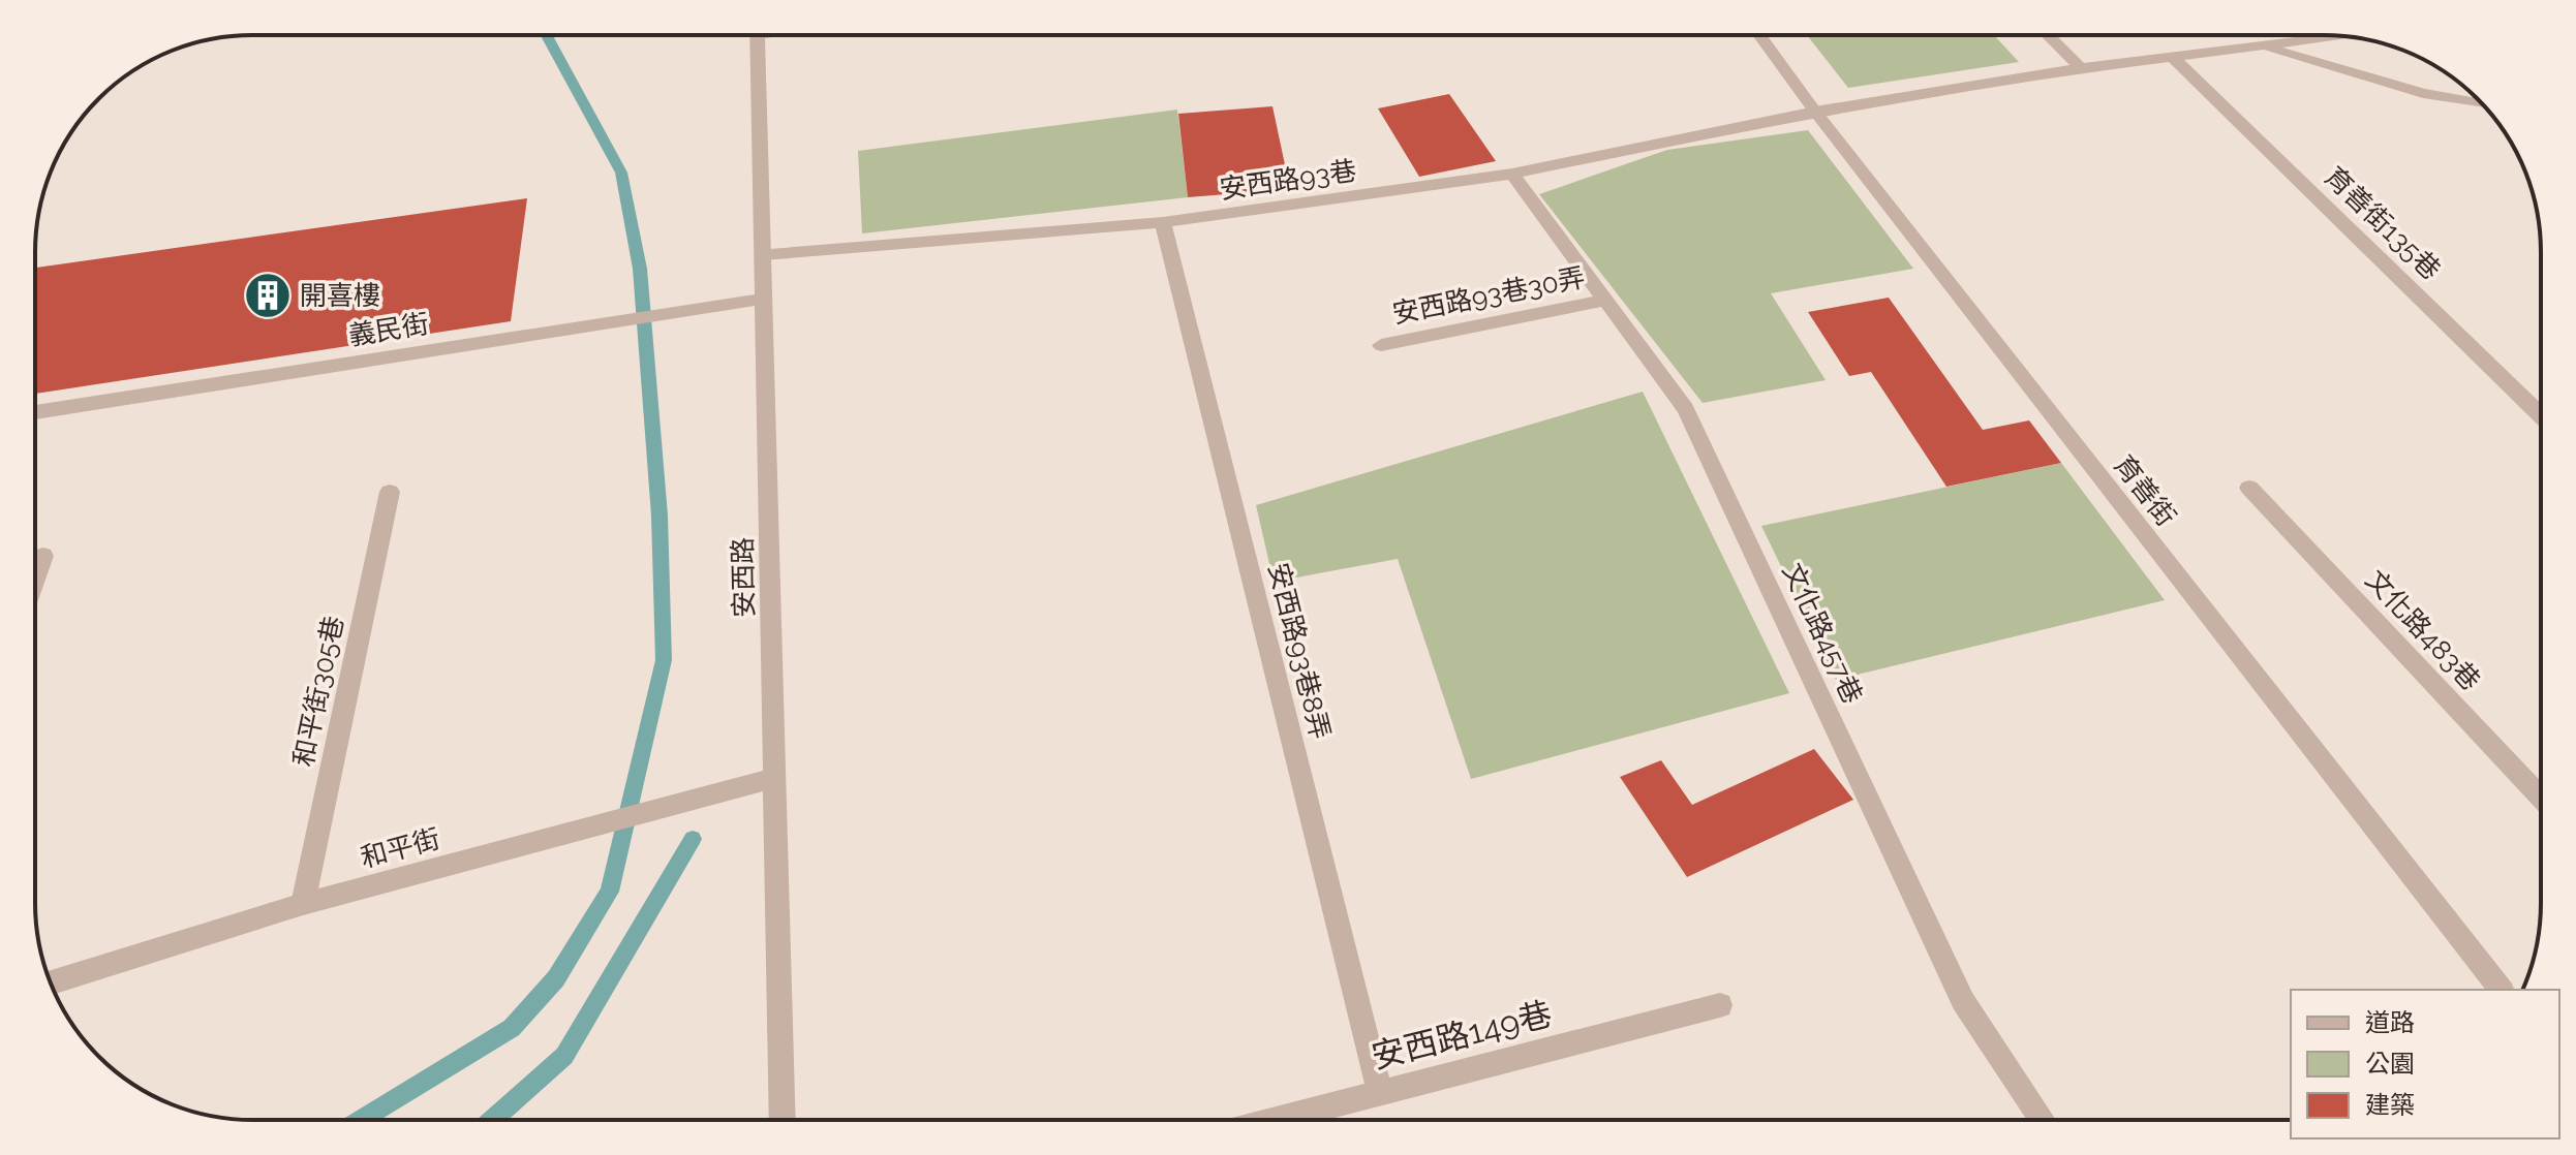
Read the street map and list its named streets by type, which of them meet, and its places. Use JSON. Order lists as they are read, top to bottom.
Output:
{
  "streets": {
    "street": [
      "安西路93巷",
      "育善街135巷",
      "安西路93巷30弄",
      "義民街",
      "育善街",
      "安西路",
      "文化路483巷",
      "文化路457巷",
      "安西路93巷8弄",
      "和平街305巷",
      "和平街",
      "安西路149巷"
    ]
  },
  "crossings": [
    ["安西路93巷", "育善街"],
    ["安西路93巷", "安西路"],
    ["安西路93巷", "文化路457巷"],
    ["安西路93巷", "安西路93巷8弄"],
    ["安西路93巷30弄", "文化路457巷"],
    ["義民街", "安西路"],
    ["安西路", "和平街"],
    ["安西路93巷8弄", "安西路149巷"],
    ["和平街305巷", "和平街"]
  ],
  "places": {
    "building": ["開喜樓"]
  },
  "legend": ["道路", "公園", "建築"]
}
